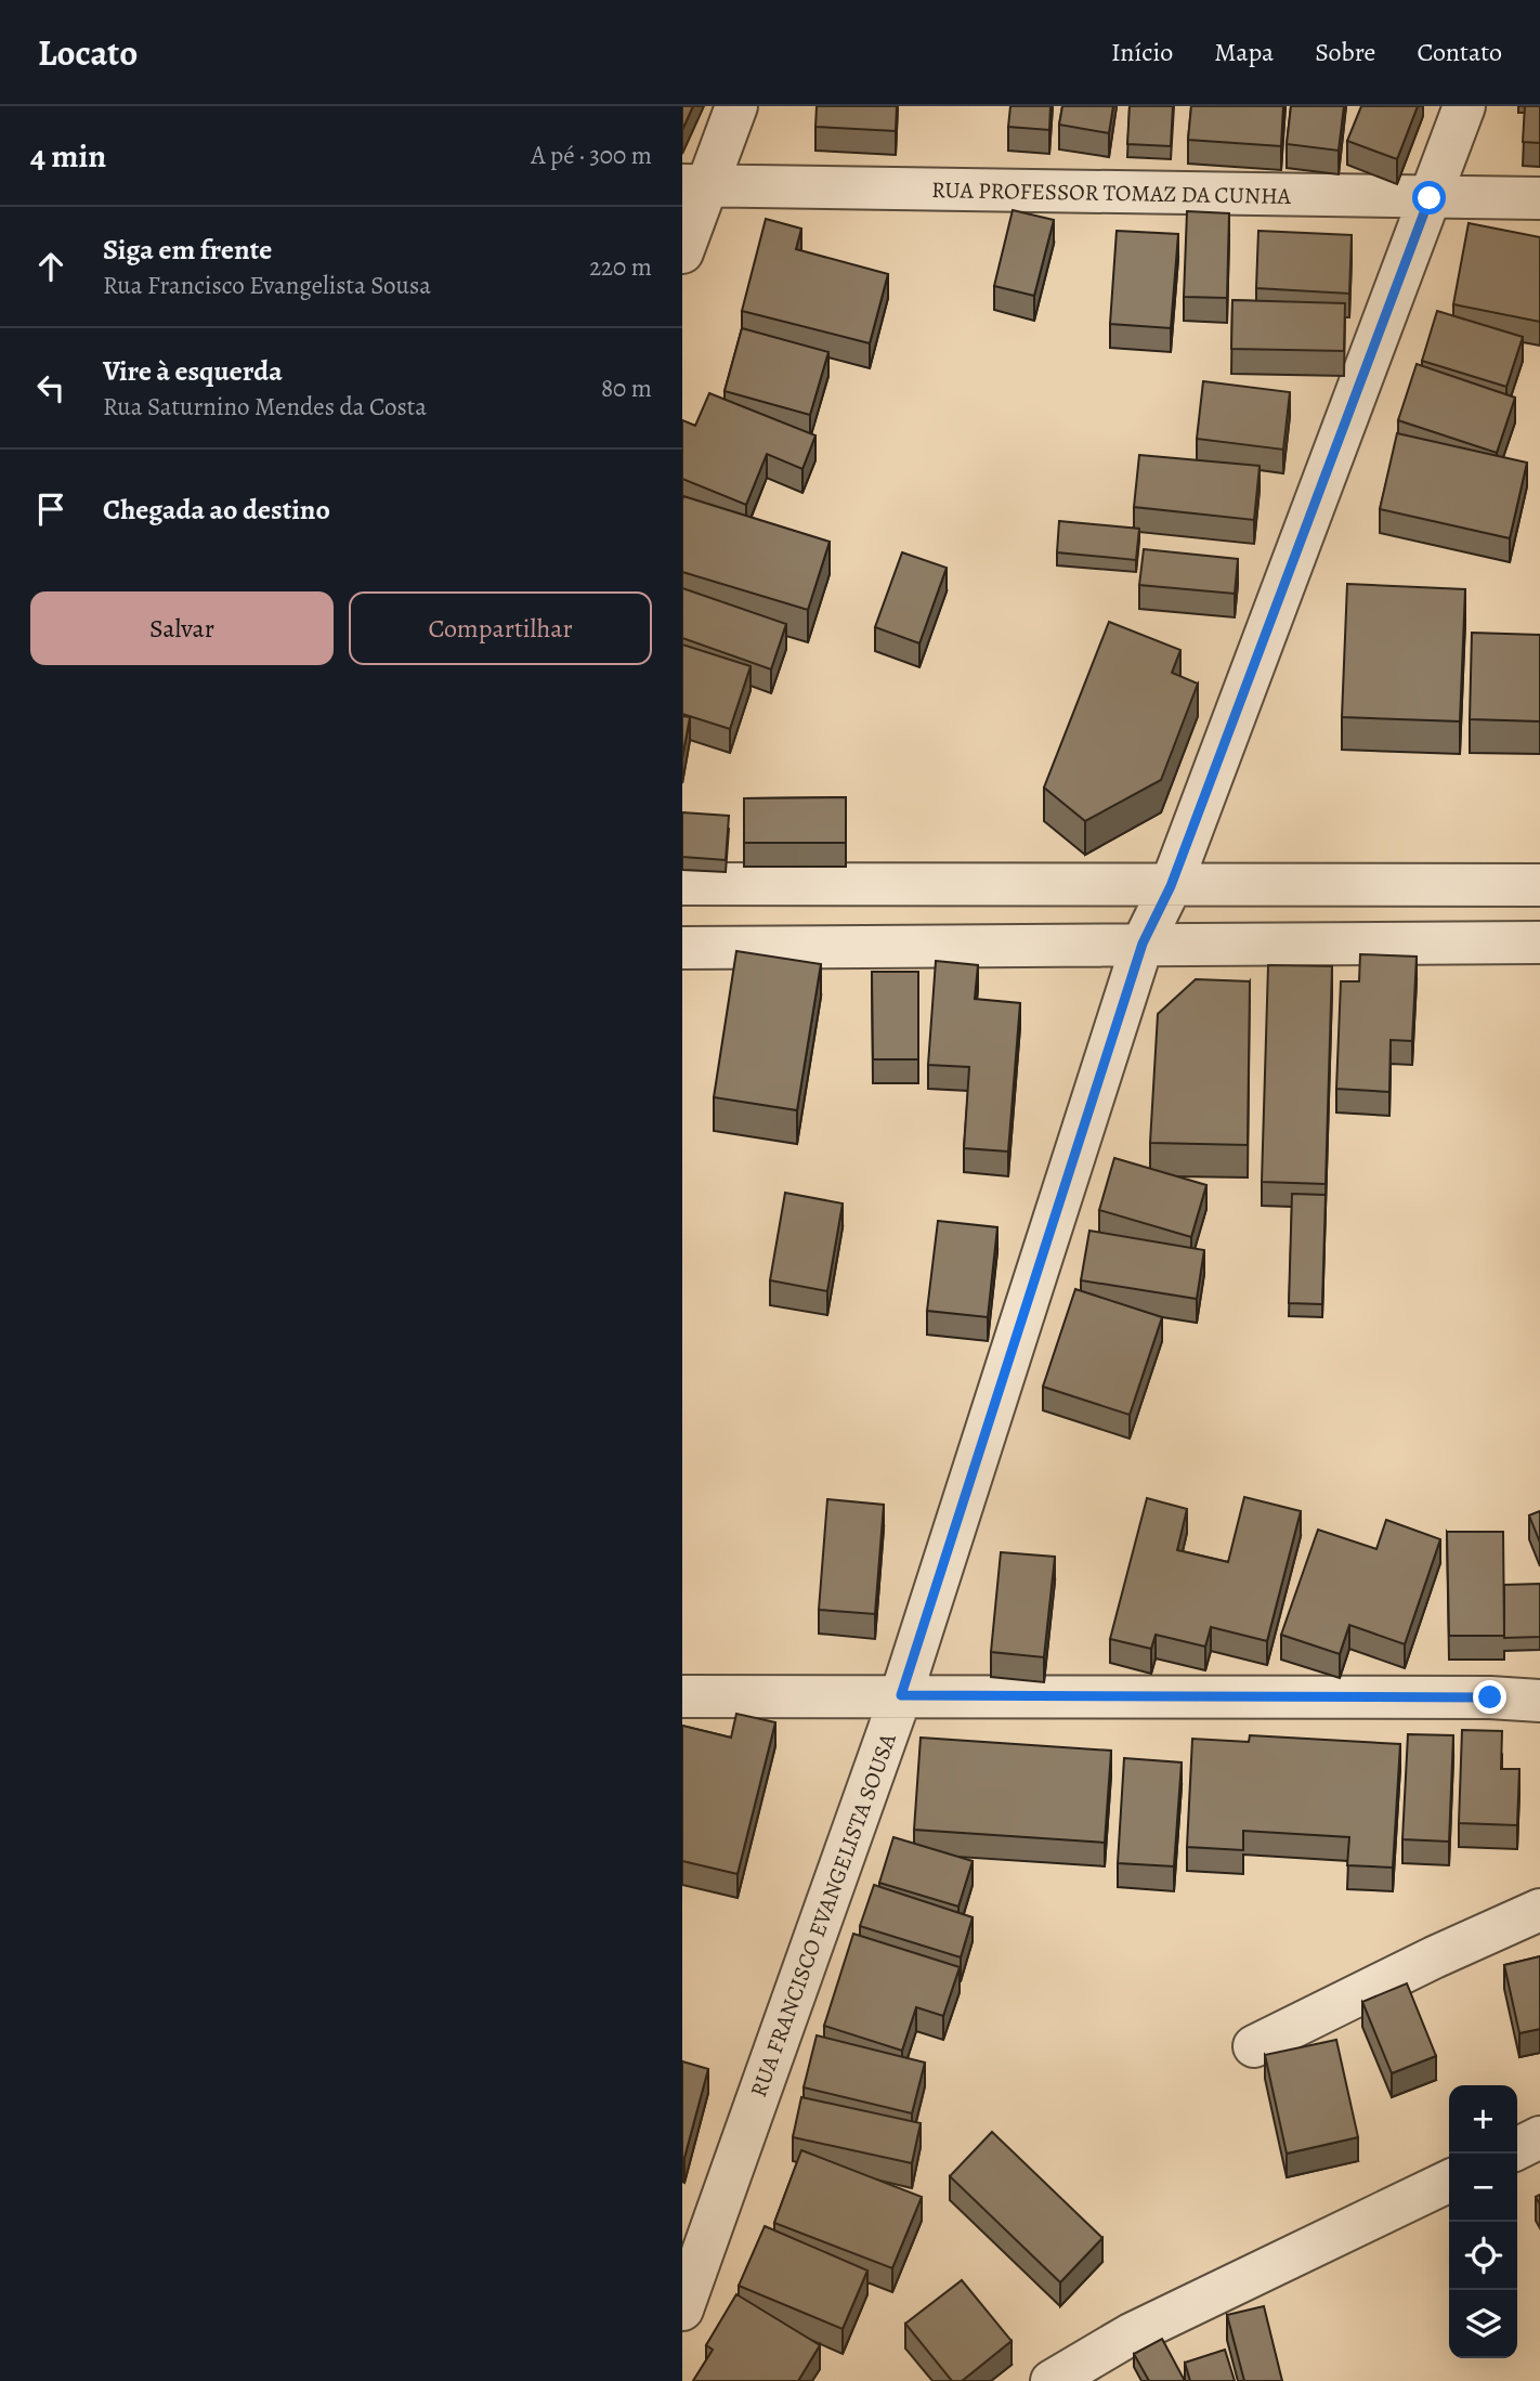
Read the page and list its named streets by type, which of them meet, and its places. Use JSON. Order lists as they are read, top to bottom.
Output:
{
  "streets": {
    "street": ["RUA PROFESSOR TOMAZ DA CUNHA", "RUA FRANCISCO EVANGELISTA SOUSA"]
  },
  "crossings": [
    ["RUA PROFESSOR TOMAZ DA CUNHA", "RUA FRANCISCO EVANGELISTA SOUSA"]
  ],
  "page": {
    "header": "Locato",
    "nav": [
      "Início",
      "Mapa",
      "Sobre",
      "Contato"
    ],
    "heading": ["4 min", "A pé · 300 m"],
    "list": [
      ["Siga em frente", "Rua Francisco Evangelista Sousa", "220 m"],
      ["Vire à esquerda", "Rua Saturnino Mendes da Costa", "80 m"],
      "Chegada ao destino"
    ],
    "buttons": ["Salvar", "Compartilhar"],
    "map_buttons": ["+", "−"]
  }
}
